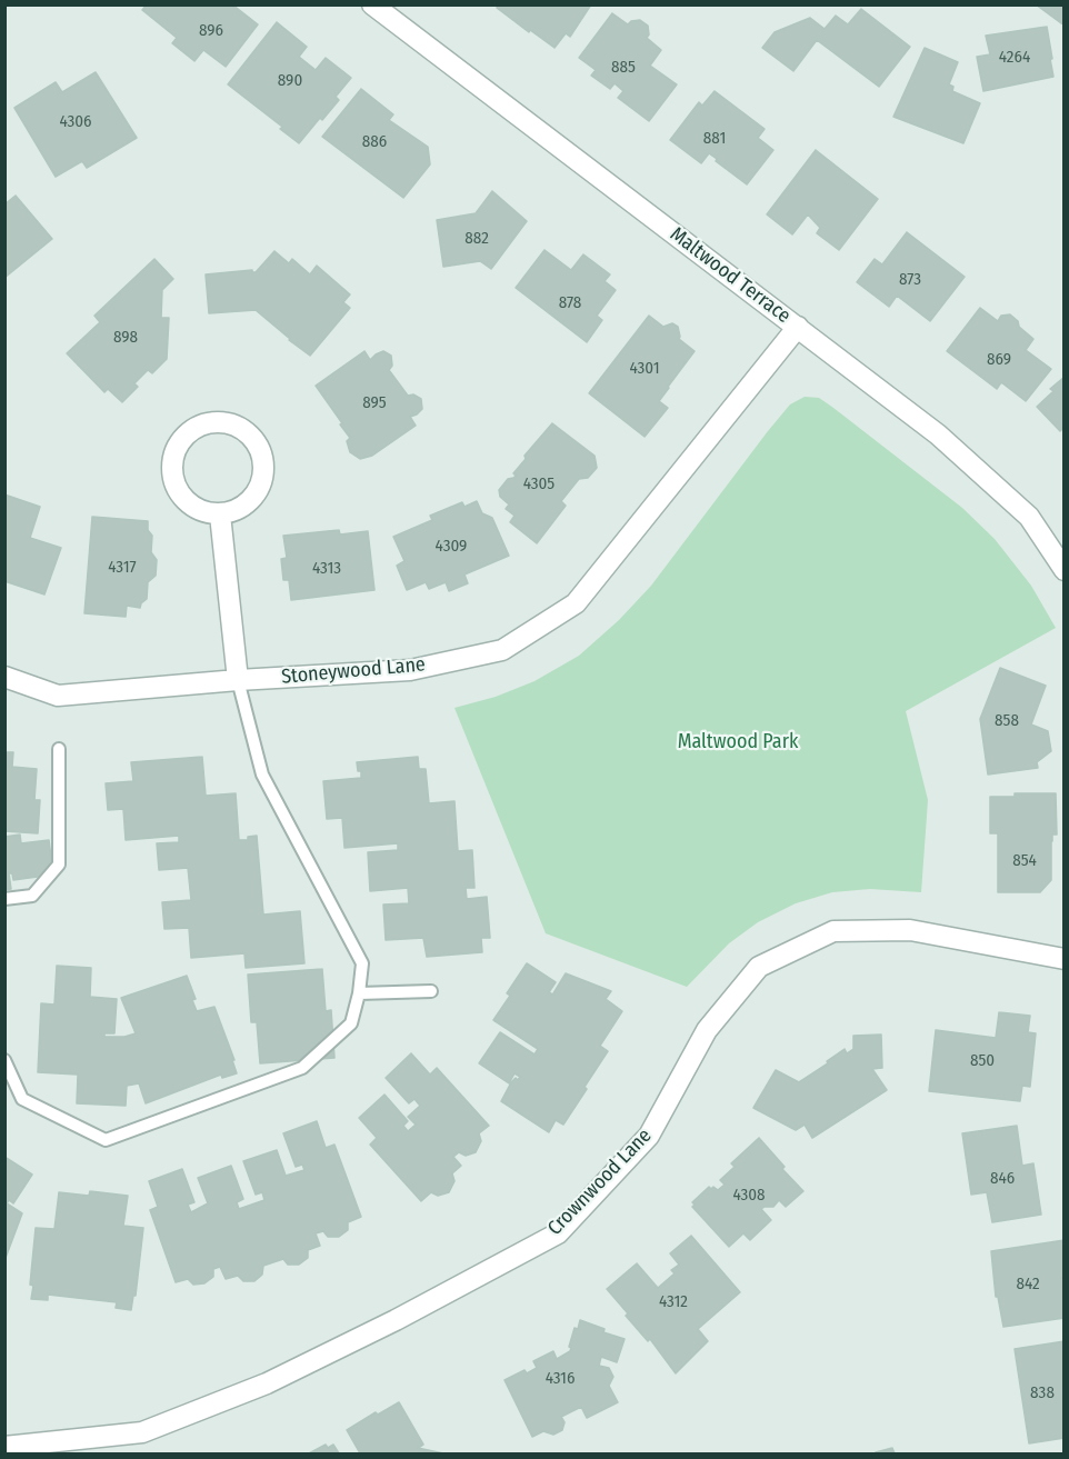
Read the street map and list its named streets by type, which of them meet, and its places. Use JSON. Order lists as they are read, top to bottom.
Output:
{
  "streets": {
    "street": ["Maltwood Terrace", "Stoneywood Lane", "Crownwood Lane"]
  },
  "crossings": [
    ["Maltwood Terrace", "Stoneywood Lane"]
  ],
  "parks": ["Maltwood Park"],
  "house_numbers": [
    "896",
    "4264",
    "885",
    "890",
    "4306",
    "881",
    "886",
    "882",
    "873",
    "878",
    "898",
    "869",
    "4301",
    "895",
    "4305",
    "4309",
    "4317",
    "4313",
    "858",
    "854",
    "850",
    "846",
    "4308",
    "842",
    "4312",
    "4316",
    "838"
  ]
}
